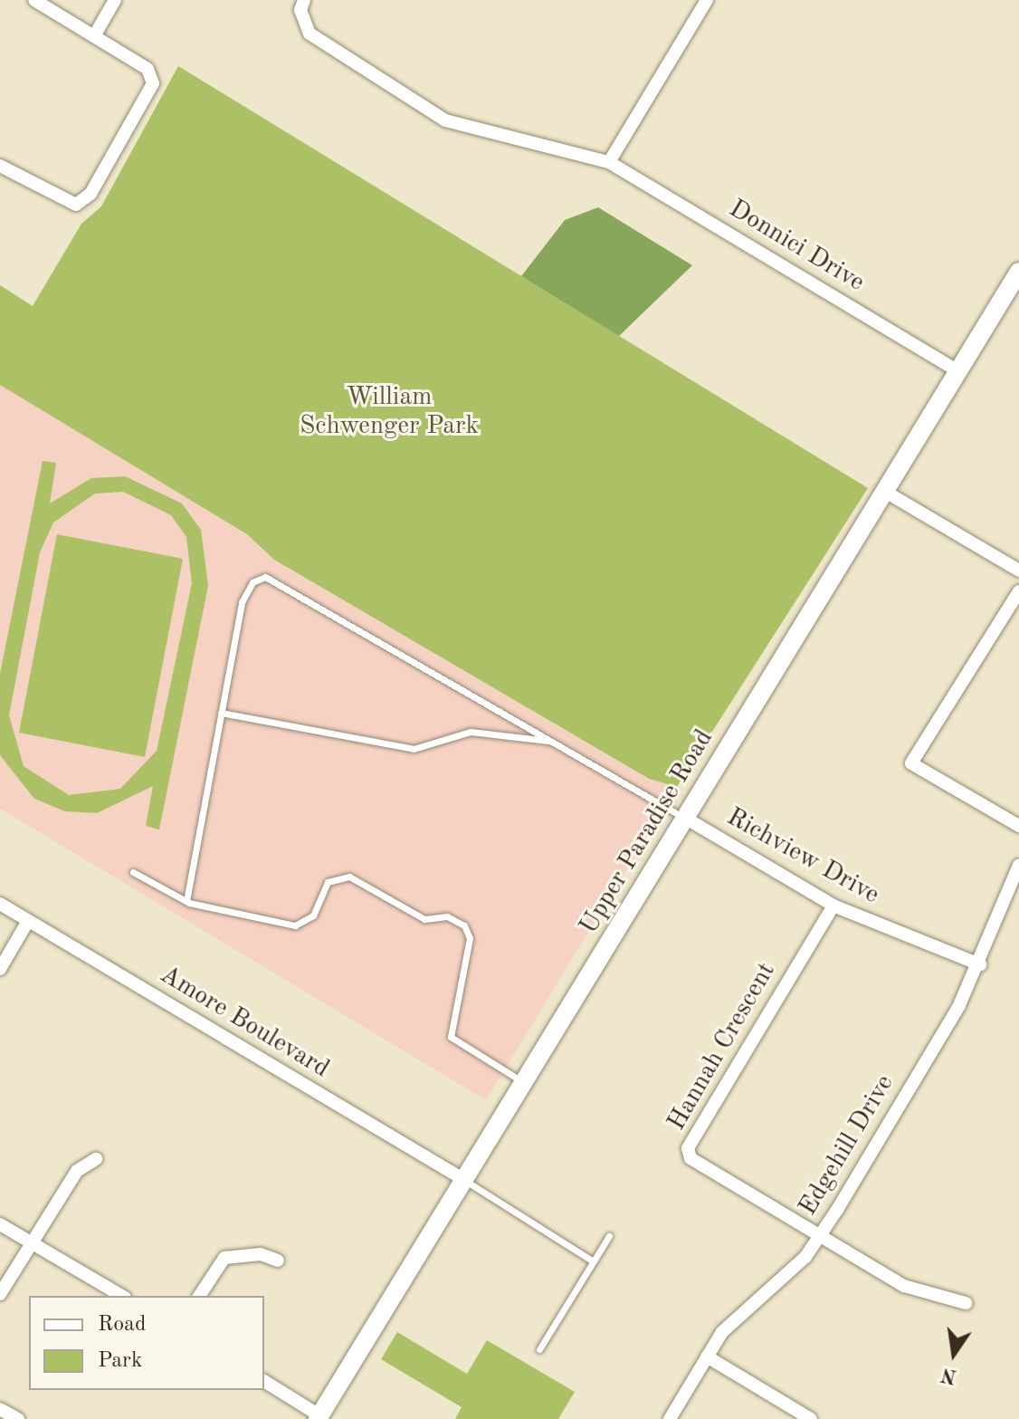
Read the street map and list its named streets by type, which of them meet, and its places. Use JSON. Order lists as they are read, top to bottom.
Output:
{
  "streets": {
    "main road": ["Upper Paradise Road"],
    "street": [
      "Donnici Drive",
      "Richview Drive",
      "Amore Boulevard",
      "Hannah Crescent",
      "Edgehill Drive"
    ]
  },
  "crossings": [
    ["Donnici Drive", "Upper Paradise Road"],
    ["Upper Paradise Road", "Richview Drive"],
    ["Upper Paradise Road", "Amore Boulevard"],
    ["Richview Drive", "Hannah Crescent"],
    ["Richview Drive", "Edgehill Drive"],
    ["Hannah Crescent", "Edgehill Drive"]
  ],
  "parks": ["William Schwenger Park"],
  "legend": ["Road", "Park"],
  "north": "bottom"
}
